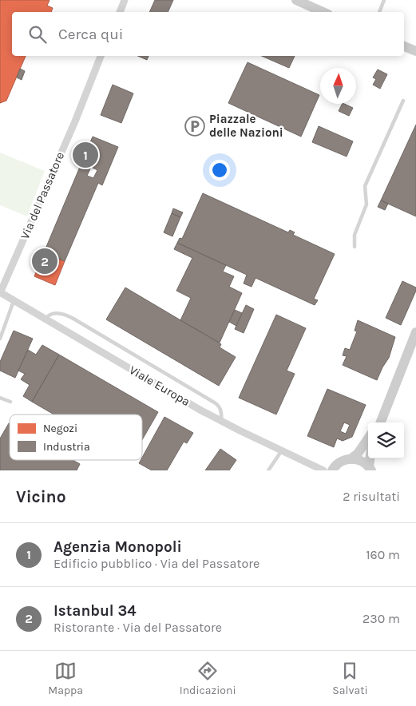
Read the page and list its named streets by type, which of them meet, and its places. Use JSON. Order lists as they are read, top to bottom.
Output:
{
  "streets": {
    "street": ["Via del Passatore", "Viale Europa"]
  },
  "crossings": [
    ["Via del Passatore", "Viale Europa"]
  ],
  "places": {
    "parking": ["Piazzale delle Nazioni"]
  },
  "legend": ["Negozi", "Industria"],
  "north": "top",
  "page": {
    "search": "Cerca qui",
    "pins": ["1", "2"],
    "heading": ["Vicino", "2 risultati"],
    "list": [
      {
        "mark": "1",
        "name": "Agenzia Monopoli",
        "note": "Edificio pubblico · Via del Passatore",
        "value": "160 m"
      },
      {
        "mark": "2",
        "name": "Istanbul 34",
        "note": "Ristorante · Via del Passatore",
        "value": "230 m"
      }
    ],
    "nav": ["Mappa", "Indicazioni", "Salvati"]
  }
}
